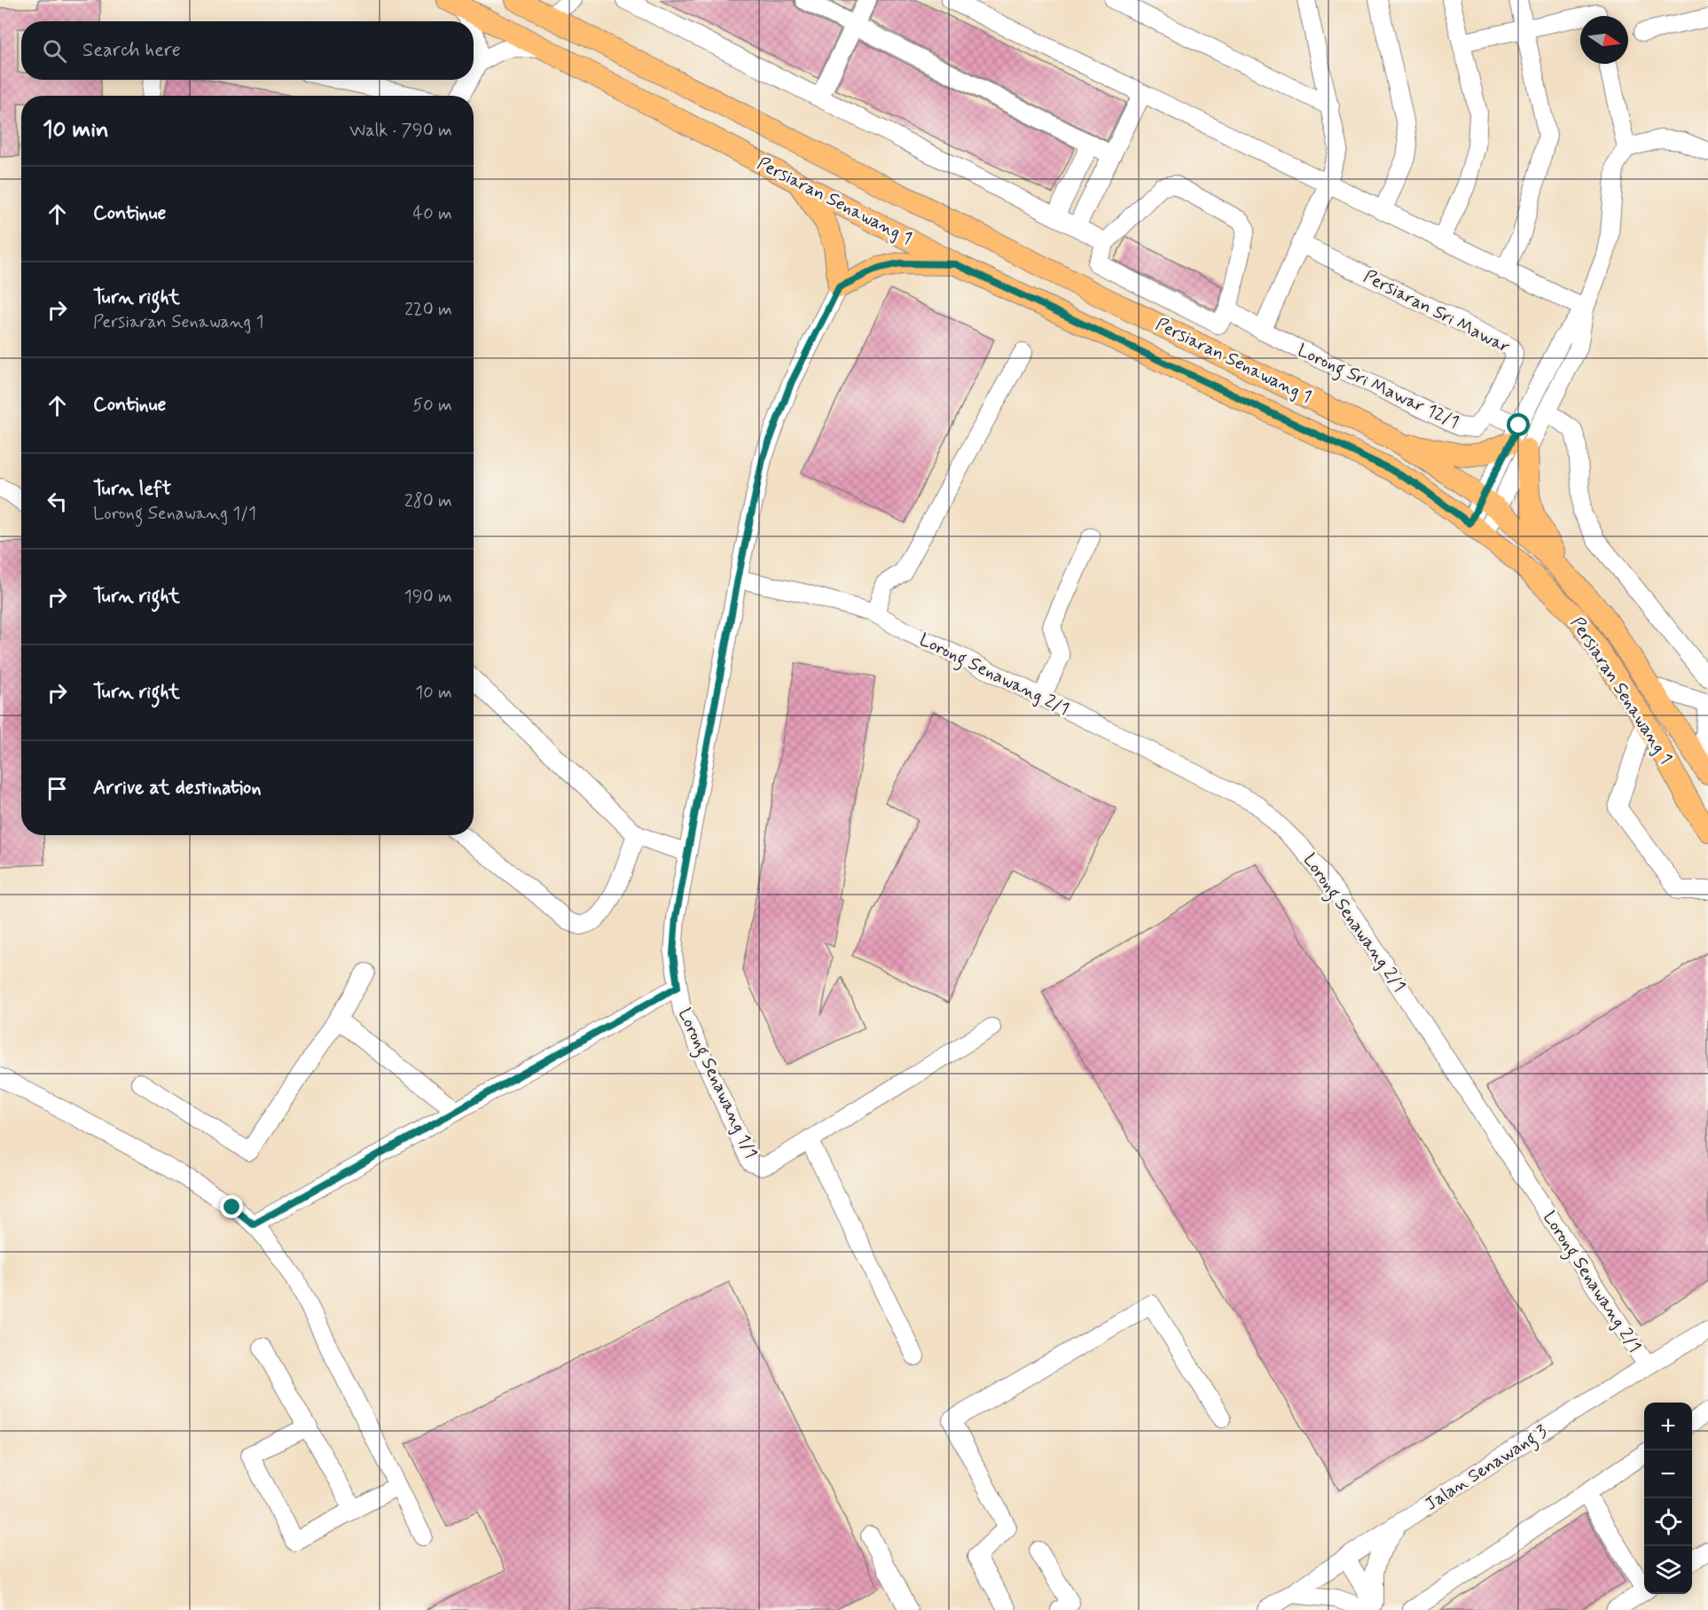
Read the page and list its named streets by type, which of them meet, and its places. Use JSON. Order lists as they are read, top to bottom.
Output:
{
  "streets": {
    "main road": ["Persiaran Senawang 1"],
    "street": [
      "Persiaran Sri Mawar",
      "Lorong Sri Mawar 12/1",
      "Lorong Senawang 2/1",
      "Lorong Senawang 1/1",
      "Jalan Senawang 3"
    ]
  },
  "crossings": [
    ["Persiaran Sri Mawar", "Lorong Sri Mawar 12/1"],
    ["Lorong Senawang 2/1", "Lorong Senawang 1/1"],
    ["Lorong Senawang 2/1", "Jalan Senawang 3"]
  ],
  "north": "right",
  "page": {
    "search": "Search here",
    "heading": ["10 min", "Walk · 790 m"],
    "list": [
      ["Continue", "40 m"],
      ["Turn right", "Persiaran Senawang 1", "220 m"],
      ["Continue", "50 m"],
      ["Turn left", "Lorong Senawang 1/1", "280 m"],
      ["Turn right", "190 m"],
      ["Turn right", "10 m"],
      "Arrive at destination"
    ],
    "map_buttons": ["+", "−"]
  }
}
